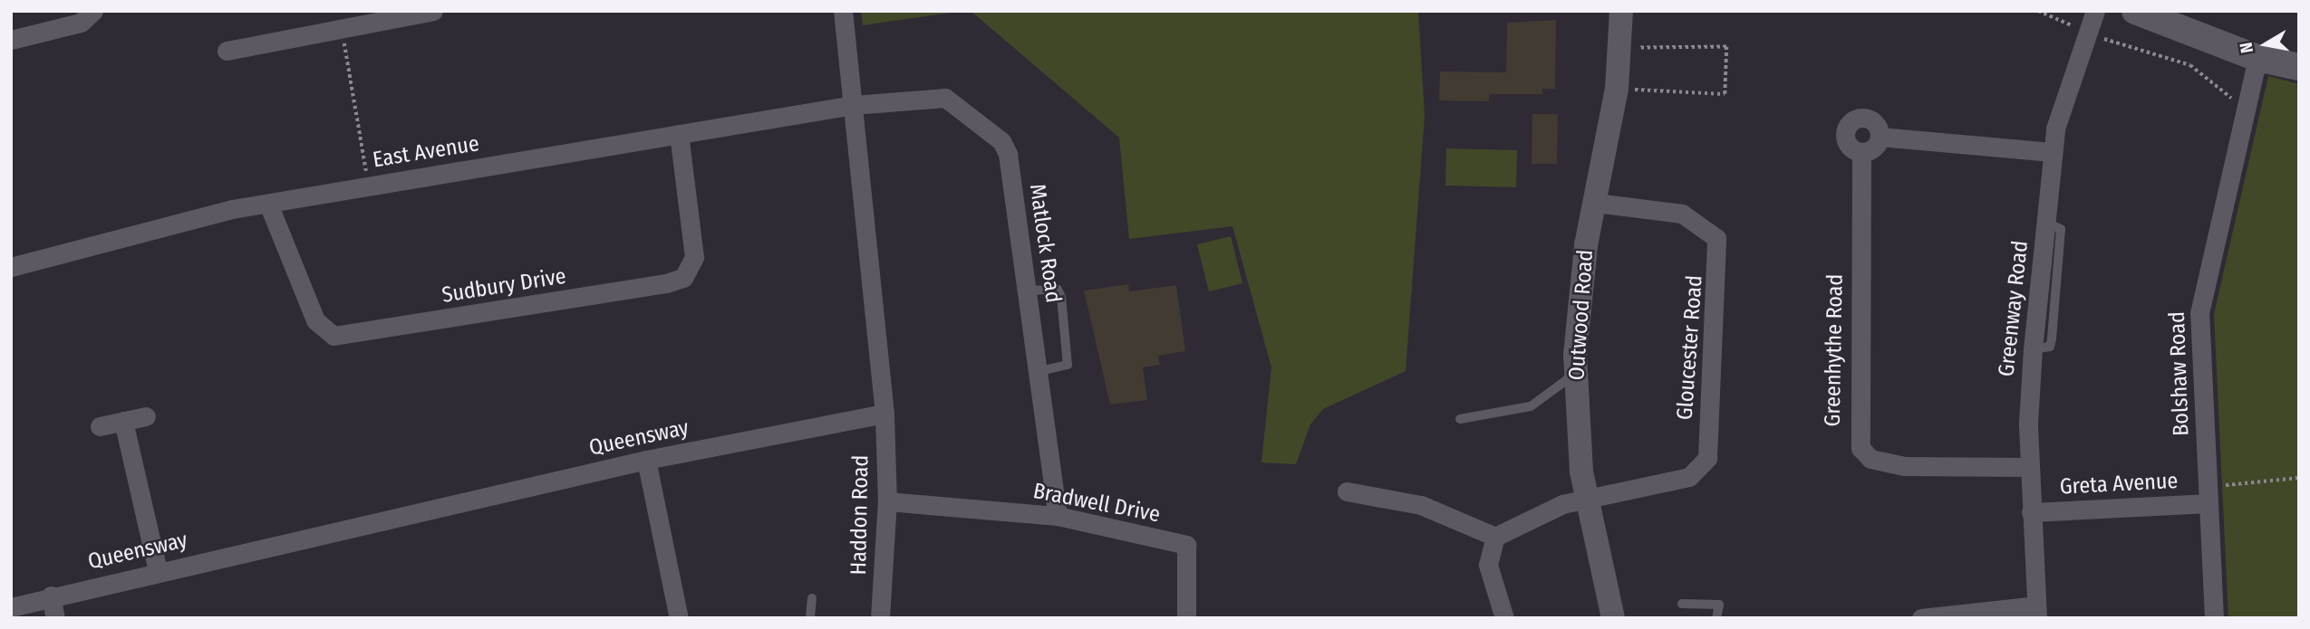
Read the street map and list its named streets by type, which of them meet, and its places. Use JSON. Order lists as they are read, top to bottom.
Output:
{
  "streets": {
    "street": [
      "East Avenue",
      "Matlock Road",
      "Sudbury Drive",
      "Greenway Road",
      "Outwood Road",
      "Gloucester Road",
      "Greenhythe Road",
      "Bolshaw Road",
      "Queensway",
      "Greta Avenue",
      "Bradwell Drive",
      "Haddon Road"
    ]
  },
  "crossings": [
    ["East Avenue", "Matlock Road"],
    ["East Avenue", "Sudbury Drive"],
    ["Matlock Road", "Bradwell Drive"],
    ["Greenway Road", "Greenhythe Road"],
    ["Greenway Road", "Greta Avenue"],
    ["Outwood Road", "Gloucester Road"],
    ["Bolshaw Road", "Greta Avenue"],
    ["Queensway", "Haddon Road"],
    ["Bradwell Drive", "Haddon Road"]
  ],
  "north": "left"
}
